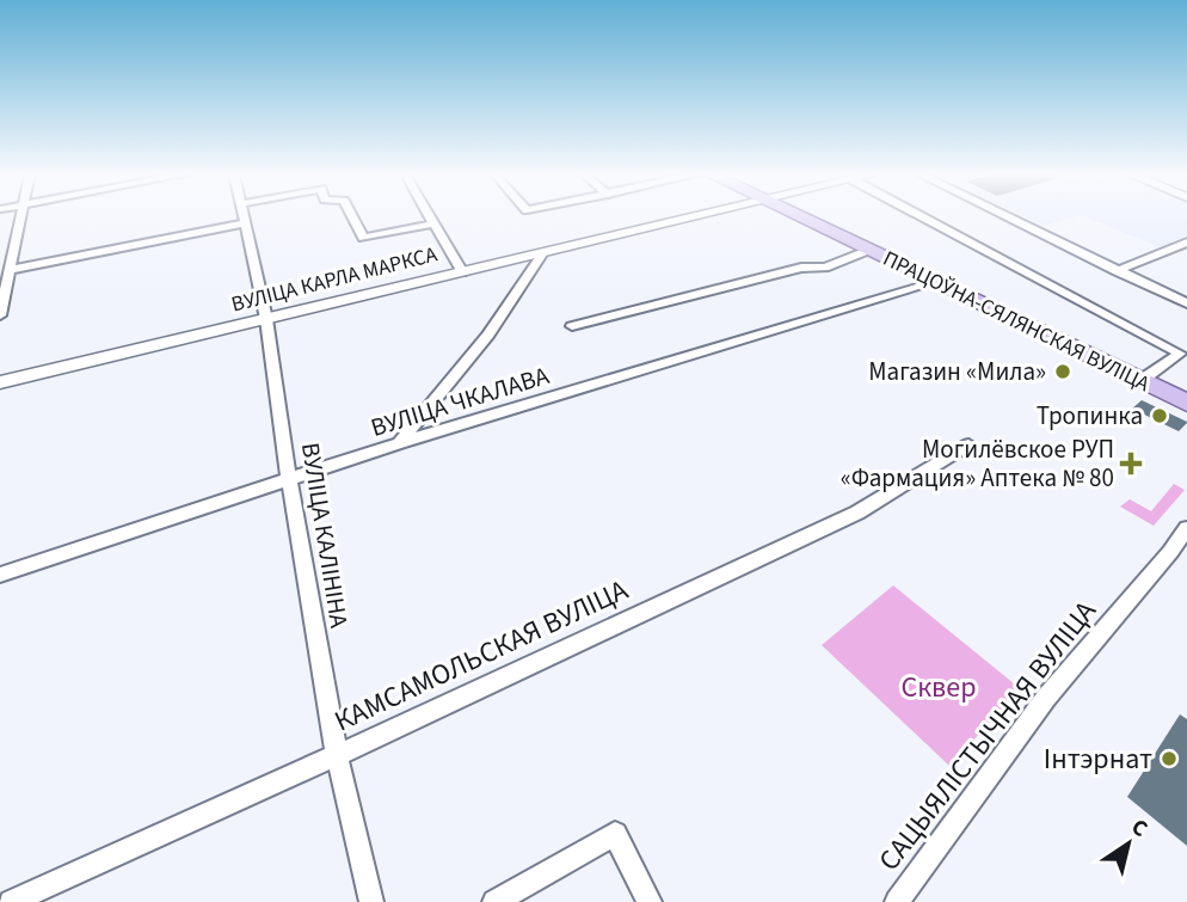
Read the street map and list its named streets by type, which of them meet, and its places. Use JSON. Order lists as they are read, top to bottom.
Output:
{
  "streets": {
    "main road": ["ПРАЦОЎНА-СЯЛЯНСКАЯ ВУЛІЦА"],
    "street": [
      "ВУЛІЦА КАРЛА МАРКСА",
      "ВУЛІЦА ЧКАЛАВА",
      "ВУЛІЦА КАЛІНІНА",
      "КАМСАМОЛЬСКАЯ ВУЛІЦА",
      "САЦЫЯЛІСТЫЧНАЯ ВУЛІЦА"
    ]
  },
  "crossings": [
    ["ВУЛІЦА КАРЛА МАРКСА", "ВУЛІЦА КАЛІНІНА"],
    ["ПРАЦОЎНА-СЯЛЯНСКАЯ ВУЛІЦА", "ВУЛІЦА ЧКАЛАВА"],
    ["ВУЛІЦА ЧКАЛАВА", "ВУЛІЦА КАЛІНІНА"],
    ["ВУЛІЦА КАЛІНІНА", "КАМСАМОЛЬСКАЯ ВУЛІЦА"]
  ],
  "parks": ["Сквер"],
  "places": {
    "other": ["Магазин «Мила»", "Тропинка", "Інтэрнат"],
    "health": ["Могилёвское РУП «Фармация» Аптека № 80"]
  },
  "north": "top right"
}
